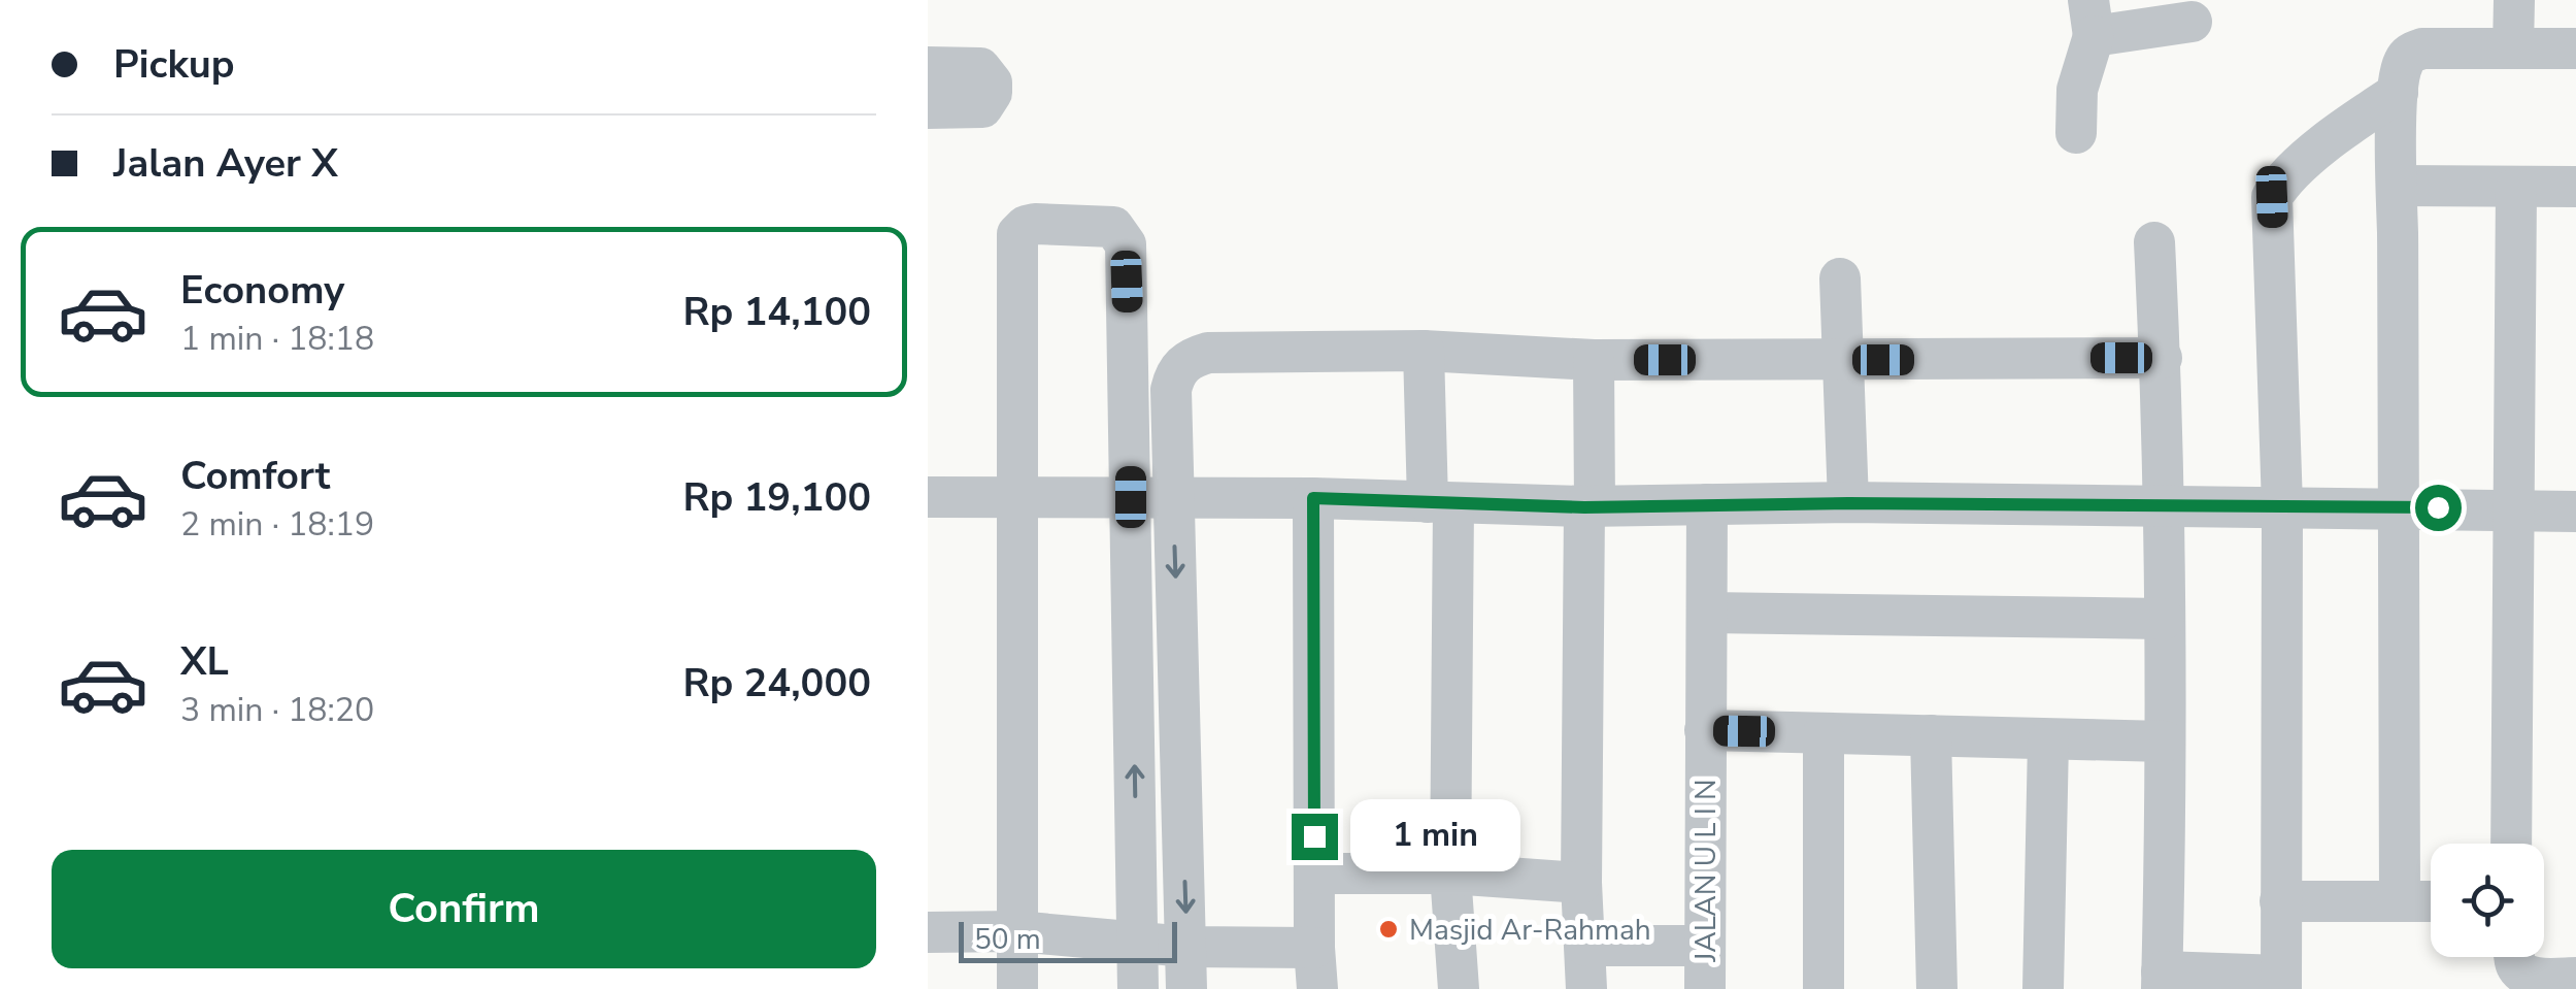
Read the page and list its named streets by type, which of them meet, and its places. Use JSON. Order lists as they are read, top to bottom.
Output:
{
  "streets": {
    "street": ["JALAN U L I N"]
  },
  "places": ["Masjid Ar-Rahmah"],
  "scale_bar": "50 m",
  "page": {
    "banner": ["Pickup", "Jalan Ayer X"],
    "list": [
      {
        "name": "Economy",
        "note": "1 min · 18:18",
        "value": "Rp 14,100"
      },
      {
        "name": "Comfort",
        "note": "2 min · 18:19",
        "value": "Rp 19,100"
      },
      {
        "name": "XL",
        "note": "3 min · 18:20",
        "value": "Rp 24,000"
      }
    ],
    "bubble": "1 min",
    "buttons": "Confirm",
    "scale": "50 m"
  }
}
